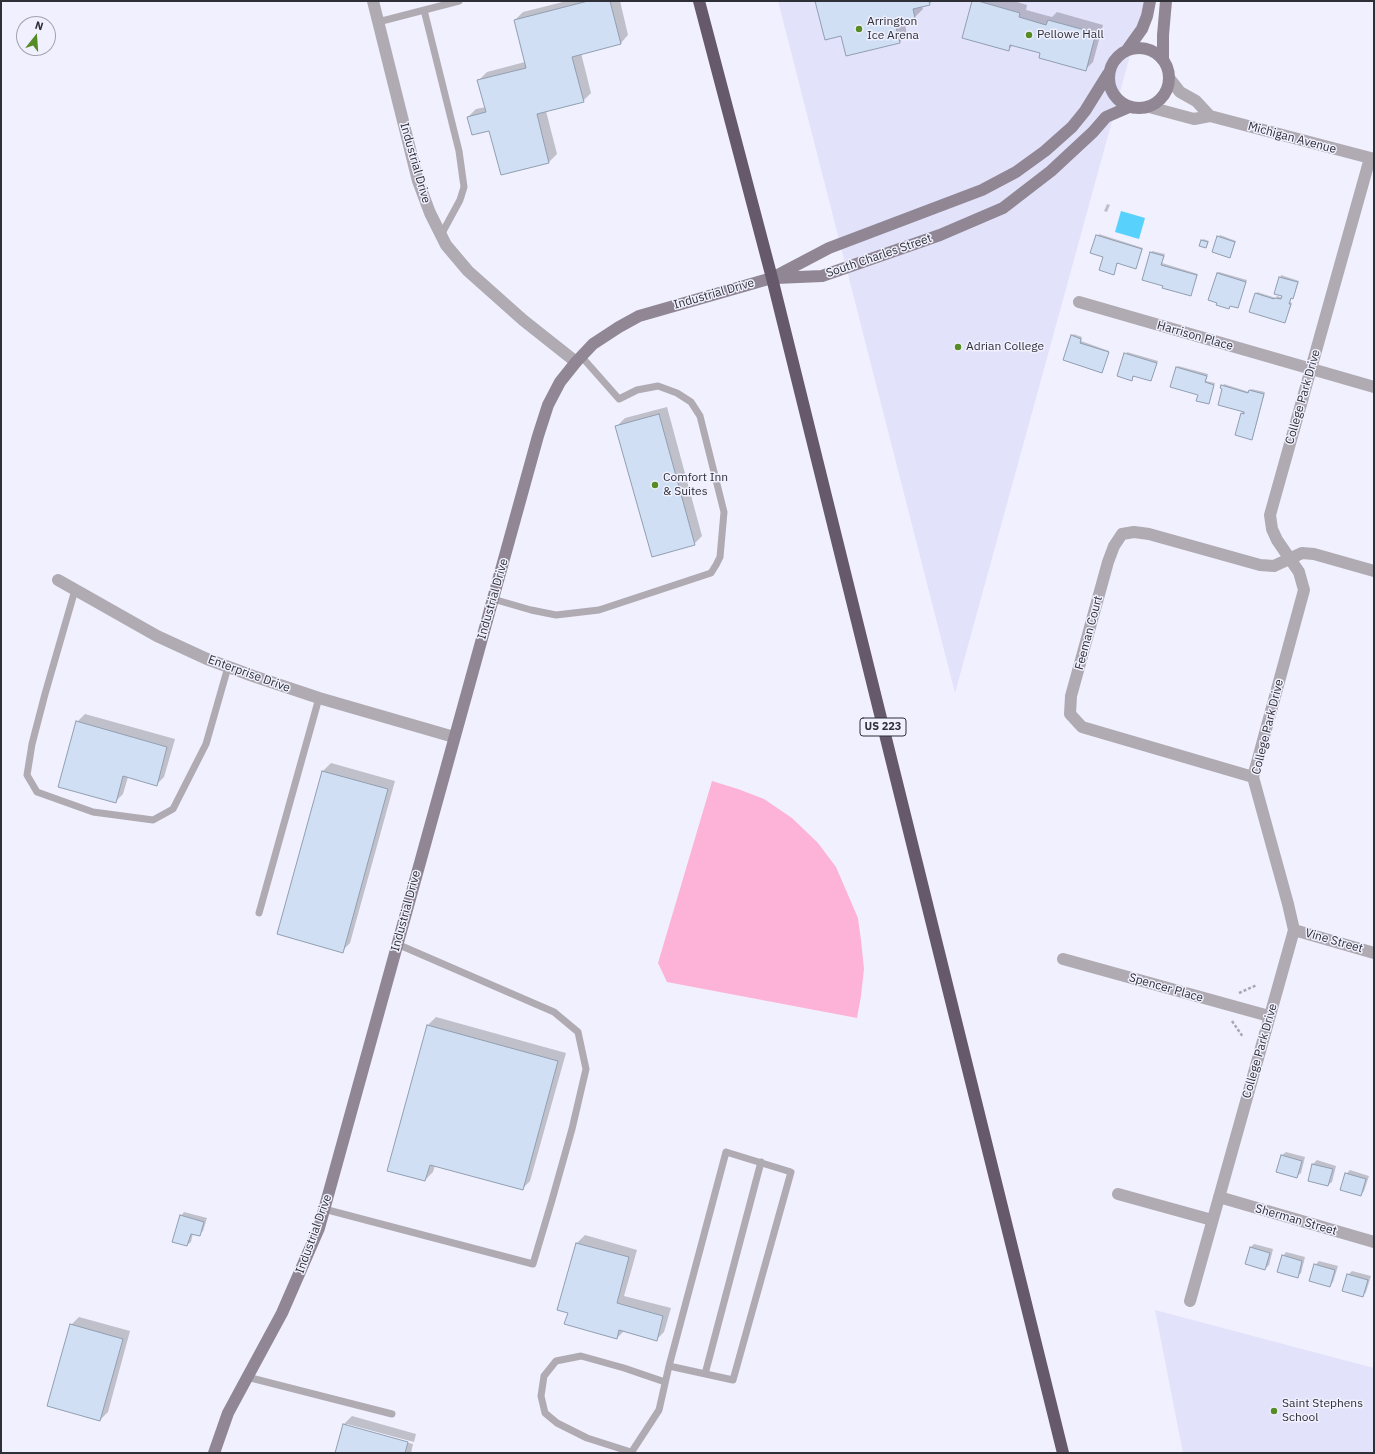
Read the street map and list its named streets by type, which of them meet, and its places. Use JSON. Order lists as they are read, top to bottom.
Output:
{
  "streets": {
    "highway": ["US 223"],
    "street": [
      "Michigan Avenue",
      "Industrial Drive",
      "South Charles Street",
      "Harrison Place",
      "College Park Drive",
      "Feeman Court",
      "Enterprise Drive",
      "Vine Street",
      "Spencer Place",
      "Sherman Street"
    ]
  },
  "crossings": [
    ["Michigan Avenue", "South Charles Street"],
    ["Michigan Avenue", "College Park Drive"],
    ["Industrial Drive", "South Charles Street"],
    ["Industrial Drive", "Enterprise Drive"],
    ["Industrial Drive", "US 223"],
    ["South Charles Street", "US 223"],
    ["Harrison Place", "College Park Drive"],
    ["College Park Drive", "Feeman Court"],
    ["College Park Drive", "Vine Street"],
    ["College Park Drive", "Spencer Place"],
    ["College Park Drive", "Sherman Street"]
  ],
  "places": [
    "Arrington Ice Arena",
    "Pellowe Hall",
    "Adrian College",
    "Comfort Inn & Suites",
    "Saint Stephens School"
  ],
  "north": "top"
}
